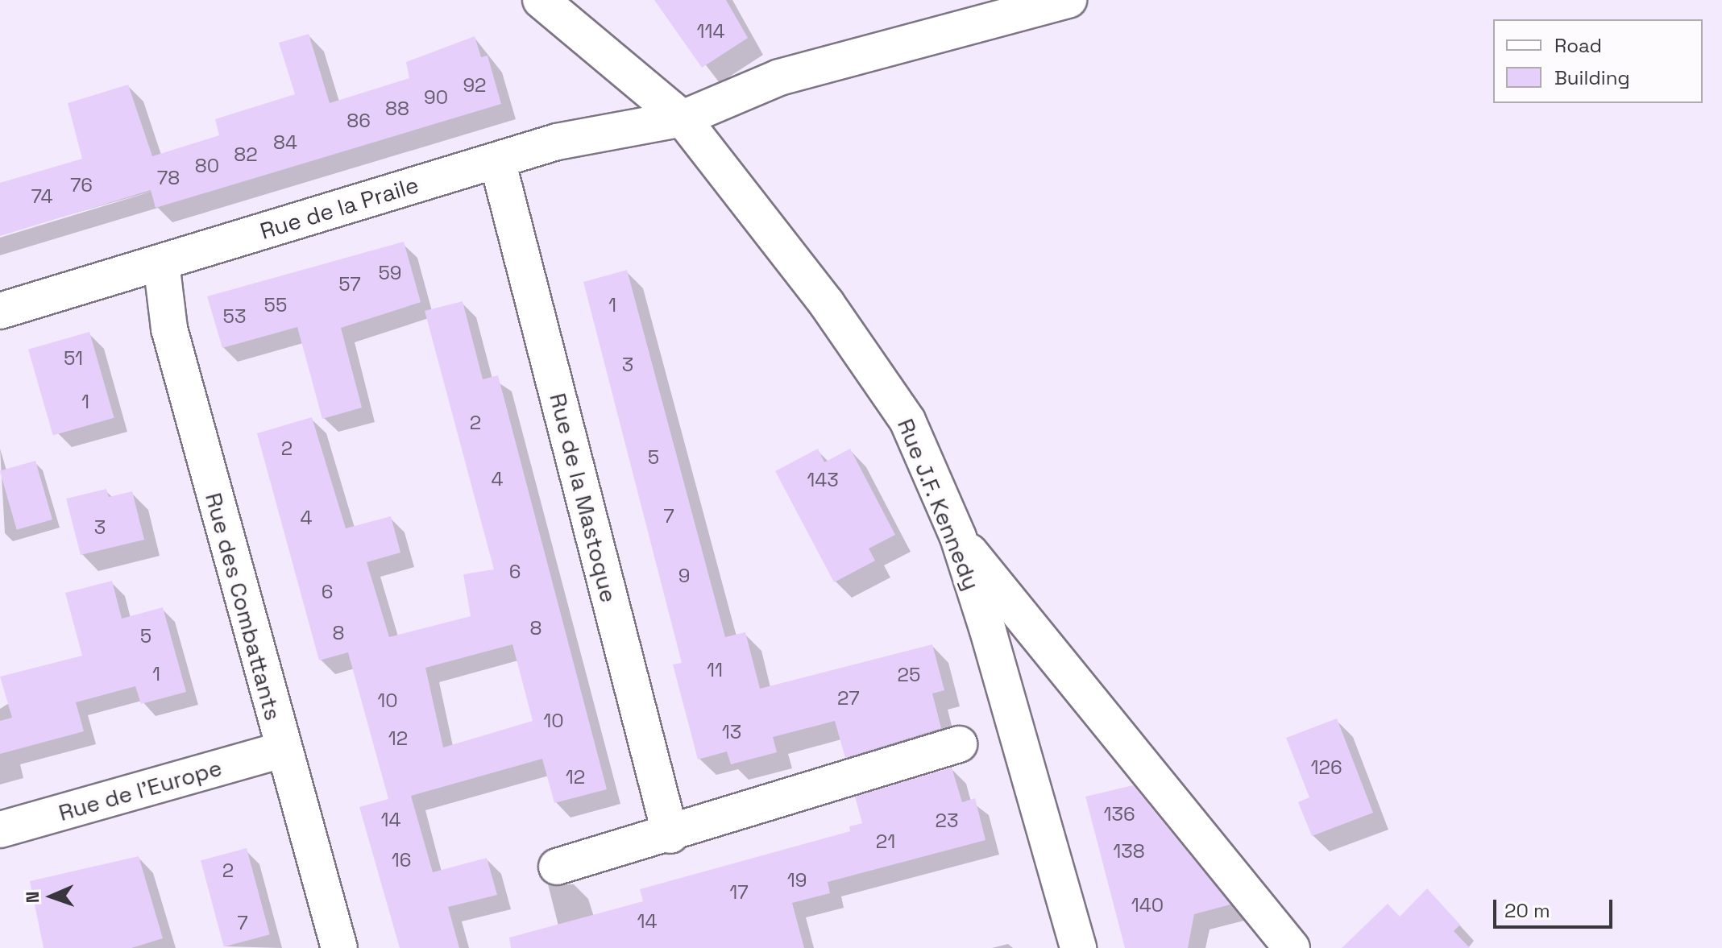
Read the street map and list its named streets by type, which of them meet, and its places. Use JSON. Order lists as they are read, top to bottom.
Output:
{
  "streets": {
    "street": [
      "Rue de la Praile",
      "Rue de la Mastoque",
      "Rue J.F. Kennedy",
      "Rue des Combattants",
      "Rue de l'Europe"
    ]
  },
  "crossings": [
    ["Rue de la Praile", "Rue de la Mastoque"],
    ["Rue de la Praile", "Rue J.F. Kennedy"],
    ["Rue de la Praile", "Rue des Combattants"],
    ["Rue des Combattants", "Rue de l'Europe"]
  ],
  "house_numbers": [
    "114",
    "92",
    "90",
    "88",
    "86",
    "84",
    "82",
    "80",
    "78",
    "76",
    "74",
    "59",
    "57",
    "55",
    "1",
    "53",
    "51",
    "3",
    "1",
    "2",
    "2",
    "5",
    "4",
    "143",
    "7",
    "4",
    "3",
    "6",
    "9",
    "6",
    "8",
    "8",
    "5",
    "11",
    "1",
    "25",
    "27",
    "10",
    "10",
    "13",
    "12",
    "126",
    "12",
    "136",
    "14",
    "23",
    "21",
    "138",
    "16",
    "2",
    "19",
    "17",
    "140",
    "14",
    "7"
  ],
  "legend": ["Road", "Building"],
  "scale_bar": "20 m",
  "north": "left"
}
